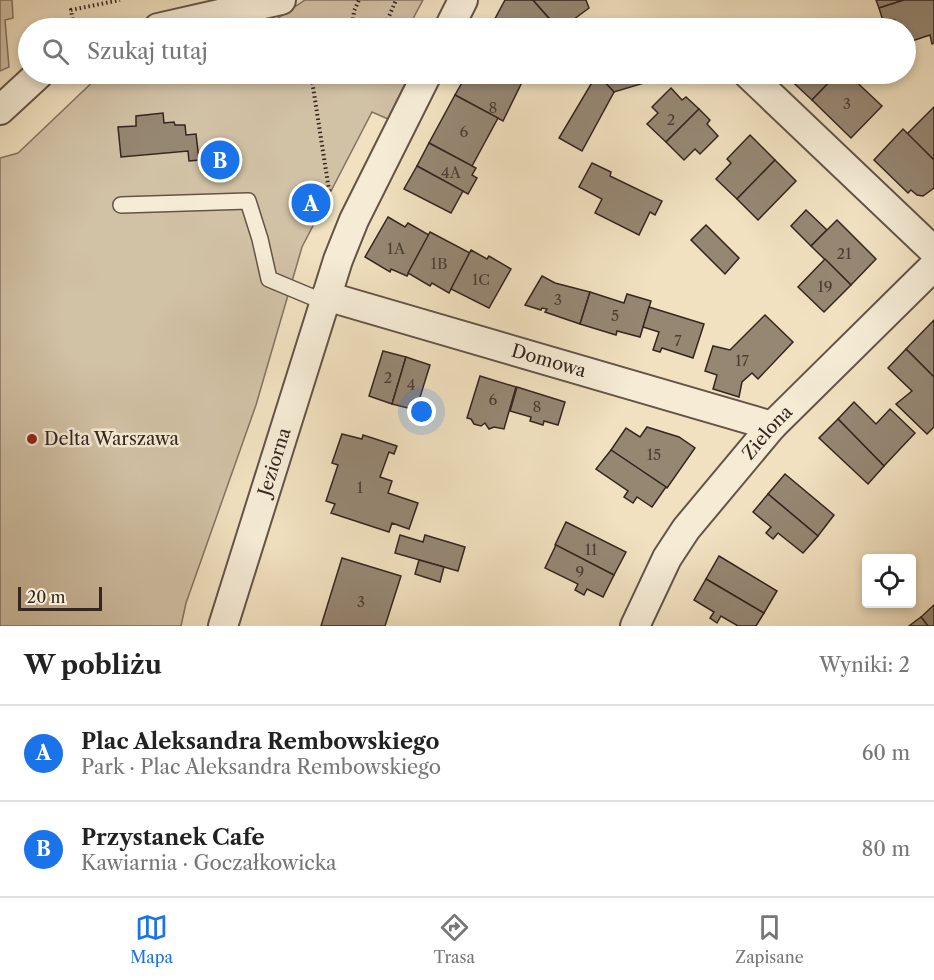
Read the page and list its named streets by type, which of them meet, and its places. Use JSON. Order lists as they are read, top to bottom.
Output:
{
  "streets": {
    "street": ["Domowa", "Zielona", "Jeziorna"]
  },
  "crossings": [
    ["Domowa", "Zielona"],
    ["Domowa", "Jeziorna"]
  ],
  "places": ["Delta Warszawa"],
  "house_numbers": [
    "3",
    "8",
    "2",
    "6",
    "4A",
    "1A",
    "21",
    "1B",
    "1C",
    "19",
    "3",
    "5",
    "7",
    "17",
    "2",
    "4",
    "6",
    "8",
    "15",
    "1",
    "11",
    "9",
    "3"
  ],
  "scale_bar": "20 m",
  "page": {
    "search": "Szukaj tutaj",
    "pins": ["B", "A"],
    "scale": "20 m",
    "heading": ["W pobliżu", "Wyniki: 2"],
    "list": [
      {
        "mark": "A",
        "name": "Plac Aleksandra Rembowskiego",
        "note": "Park · Plac Aleksandra Rembowskiego",
        "value": "60 m"
      },
      {
        "mark": "B",
        "name": "Przystanek Cafe",
        "note": "Kawiarnia · Goczałkowicka",
        "value": "80 m"
      }
    ],
    "nav": ["Mapa", "Trasa", "Zapisane"]
  }
}
